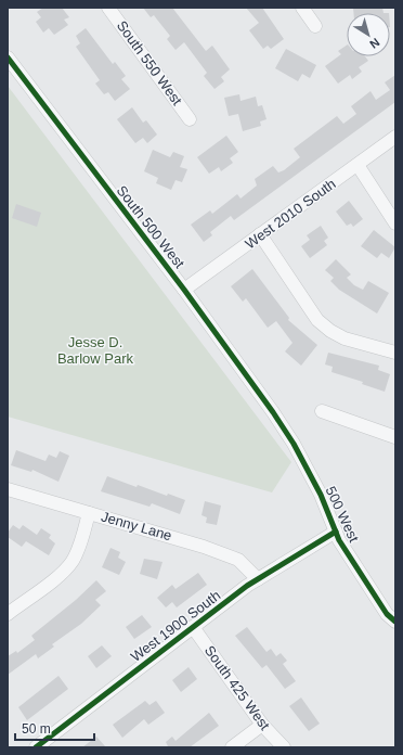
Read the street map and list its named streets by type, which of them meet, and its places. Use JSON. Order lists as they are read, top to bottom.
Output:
{
  "streets": {
    "street": [
      "South 550 West",
      "West 2010 South",
      "South 500 West",
      "500 West",
      "Jenny Lane",
      "West 1900 South",
      "South 425 West"
    ]
  },
  "crossings": [
    ["West 2010 South", "South 500 West"],
    ["South 500 West", "500 West"],
    ["500 West", "West 1900 South"],
    ["Jenny Lane", "West 1900 South"],
    ["West 1900 South", "South 425 West"]
  ],
  "parks": ["Jesse D. Barlow Park"],
  "scale_bar": "50 m",
  "north": "bottom right"
}
